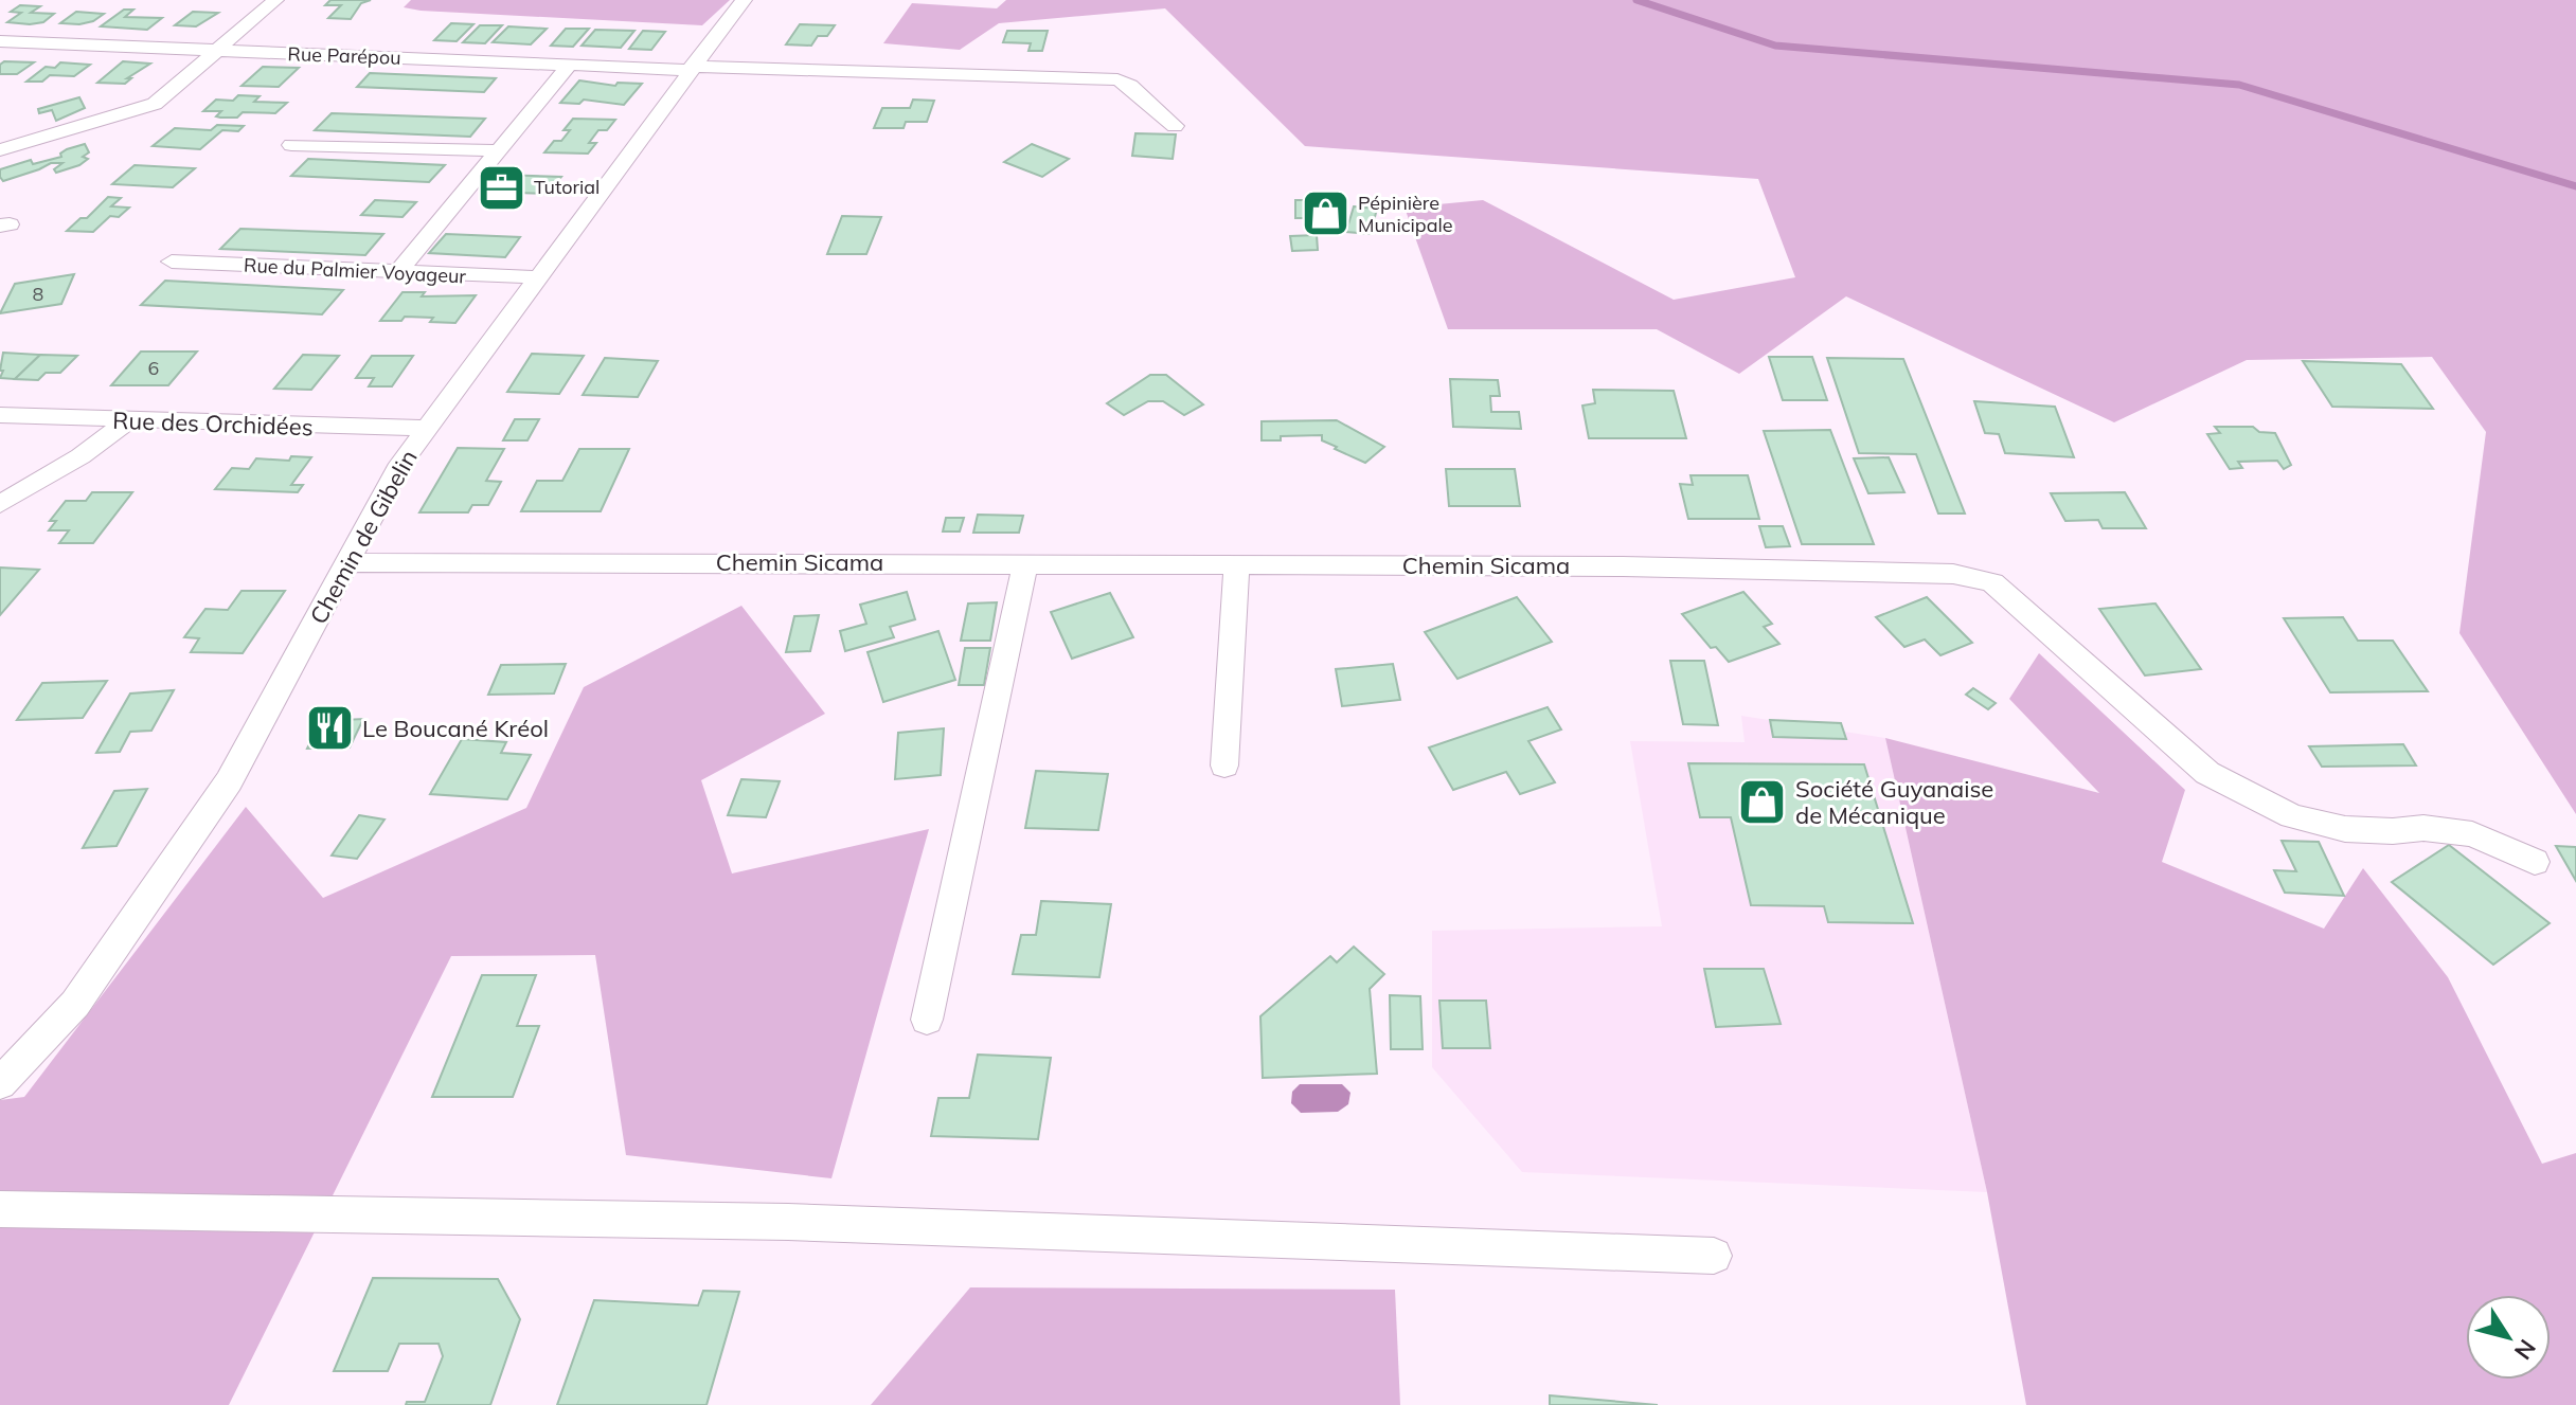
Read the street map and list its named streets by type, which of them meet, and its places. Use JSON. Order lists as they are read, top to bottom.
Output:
{
  "streets": {
    "street": [
      "Rue Parépou",
      "Rue du Palmier Voyageur",
      "Rue des Orchidées",
      "Chemin de Gibelin",
      "Chemin Sicama"
    ]
  },
  "crossings": [
    ["Rue Parépou", "Chemin de Gibelin"],
    ["Rue du Palmier Voyageur", "Chemin de Gibelin"],
    ["Rue des Orchidées", "Chemin de Gibelin"],
    ["Chemin de Gibelin", "Chemin Sicama"]
  ],
  "places": {
    "office": ["Tutorial"],
    "shop": ["Pépinière Municipale", "Société Guyanaise de Mécanique"],
    "restaurant": ["Le Boucané Kréol"]
  },
  "house_numbers": ["8", "6"],
  "north": "bottom right"
}
